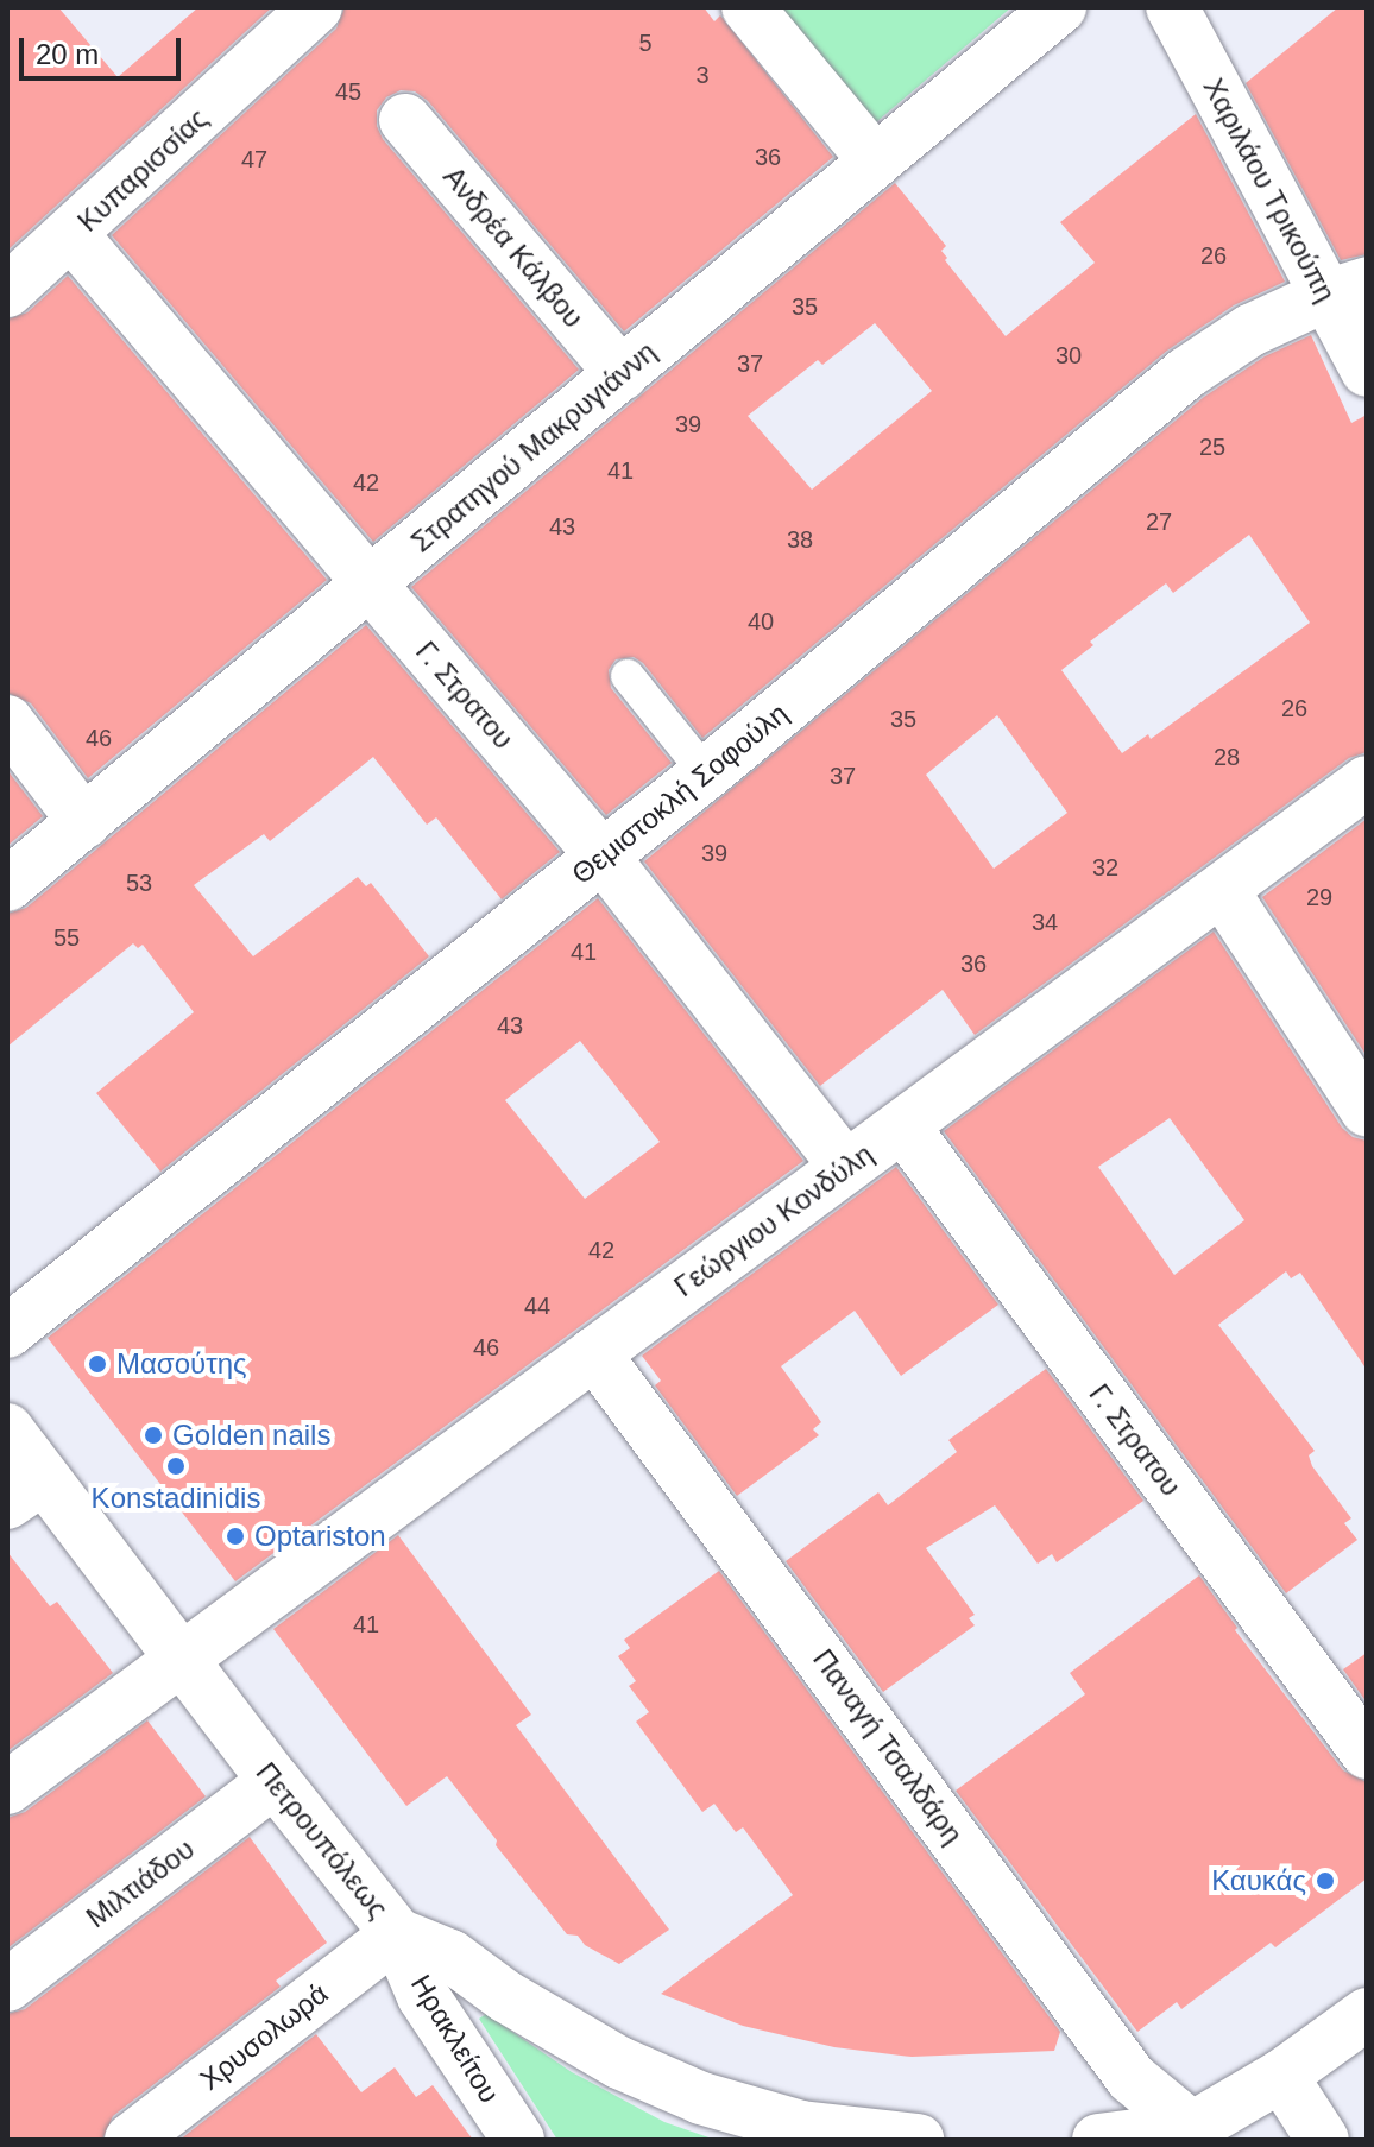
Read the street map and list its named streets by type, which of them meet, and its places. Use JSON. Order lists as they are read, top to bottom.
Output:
{
  "streets": {
    "street": [
      "Κυπαρισσίας",
      "Χαριλάου Τρικούπη",
      "Ανδρέα Κάλβου",
      "Στρατηγού Μακρυγιάννη",
      "Γ. Στρατου",
      "Θεμιστοκλή Σοφούλη",
      "Γεώργιου Κονδύλη",
      "Παναγή Τσαλδάρη",
      "Πετρουπόλεως",
      "Μιλτιάδου",
      "Χρυσολωρά",
      "Ηρακλείτου"
    ]
  },
  "crossings": [
    ["Κυπαρισσίας", "Γ. Στρατου"],
    ["Χαριλάου Τρικούπη", "Θεμιστοκλή Σοφούλη"],
    ["Ανδρέα Κάλβου", "Στρατηγού Μακρυγιάννη"],
    ["Στρατηγού Μακρυγιάννη", "Γ. Στρατου"],
    ["Γ. Στρατου", "Θεμιστοκλή Σοφούλη"],
    ["Γ. Στρατου", "Γεώργιου Κονδύλη"],
    ["Γεώργιου Κονδύλη", "Παναγή Τσαλδάρη"],
    ["Γεώργιου Κονδύλη", "Πετρουπόλεως"],
    ["Πετρουπόλεως", "Μιλτιάδου"],
    ["Πετρουπόλεως", "Χρυσολωρά"],
    ["Πετρουπόλεως", "Ηρακλείτου"],
    ["Χρυσολωρά", "Ηρακλείτου"]
  ],
  "places": [
    "Μασούτης",
    "Golden nails",
    "Konstadinidis",
    "Optariston",
    "Καυκάς"
  ],
  "house_numbers": [
    "5",
    "3",
    "45",
    "36",
    "47",
    "26",
    "35",
    "30",
    "37",
    "39",
    "25",
    "41",
    "42",
    "27",
    "43",
    "38",
    "40",
    "26",
    "35",
    "46",
    "28",
    "37",
    "39",
    "32",
    "53",
    "29",
    "34",
    "55",
    "41",
    "36",
    "43",
    "42",
    "44",
    "46",
    "41"
  ],
  "scale_bar": "20 m"
}
